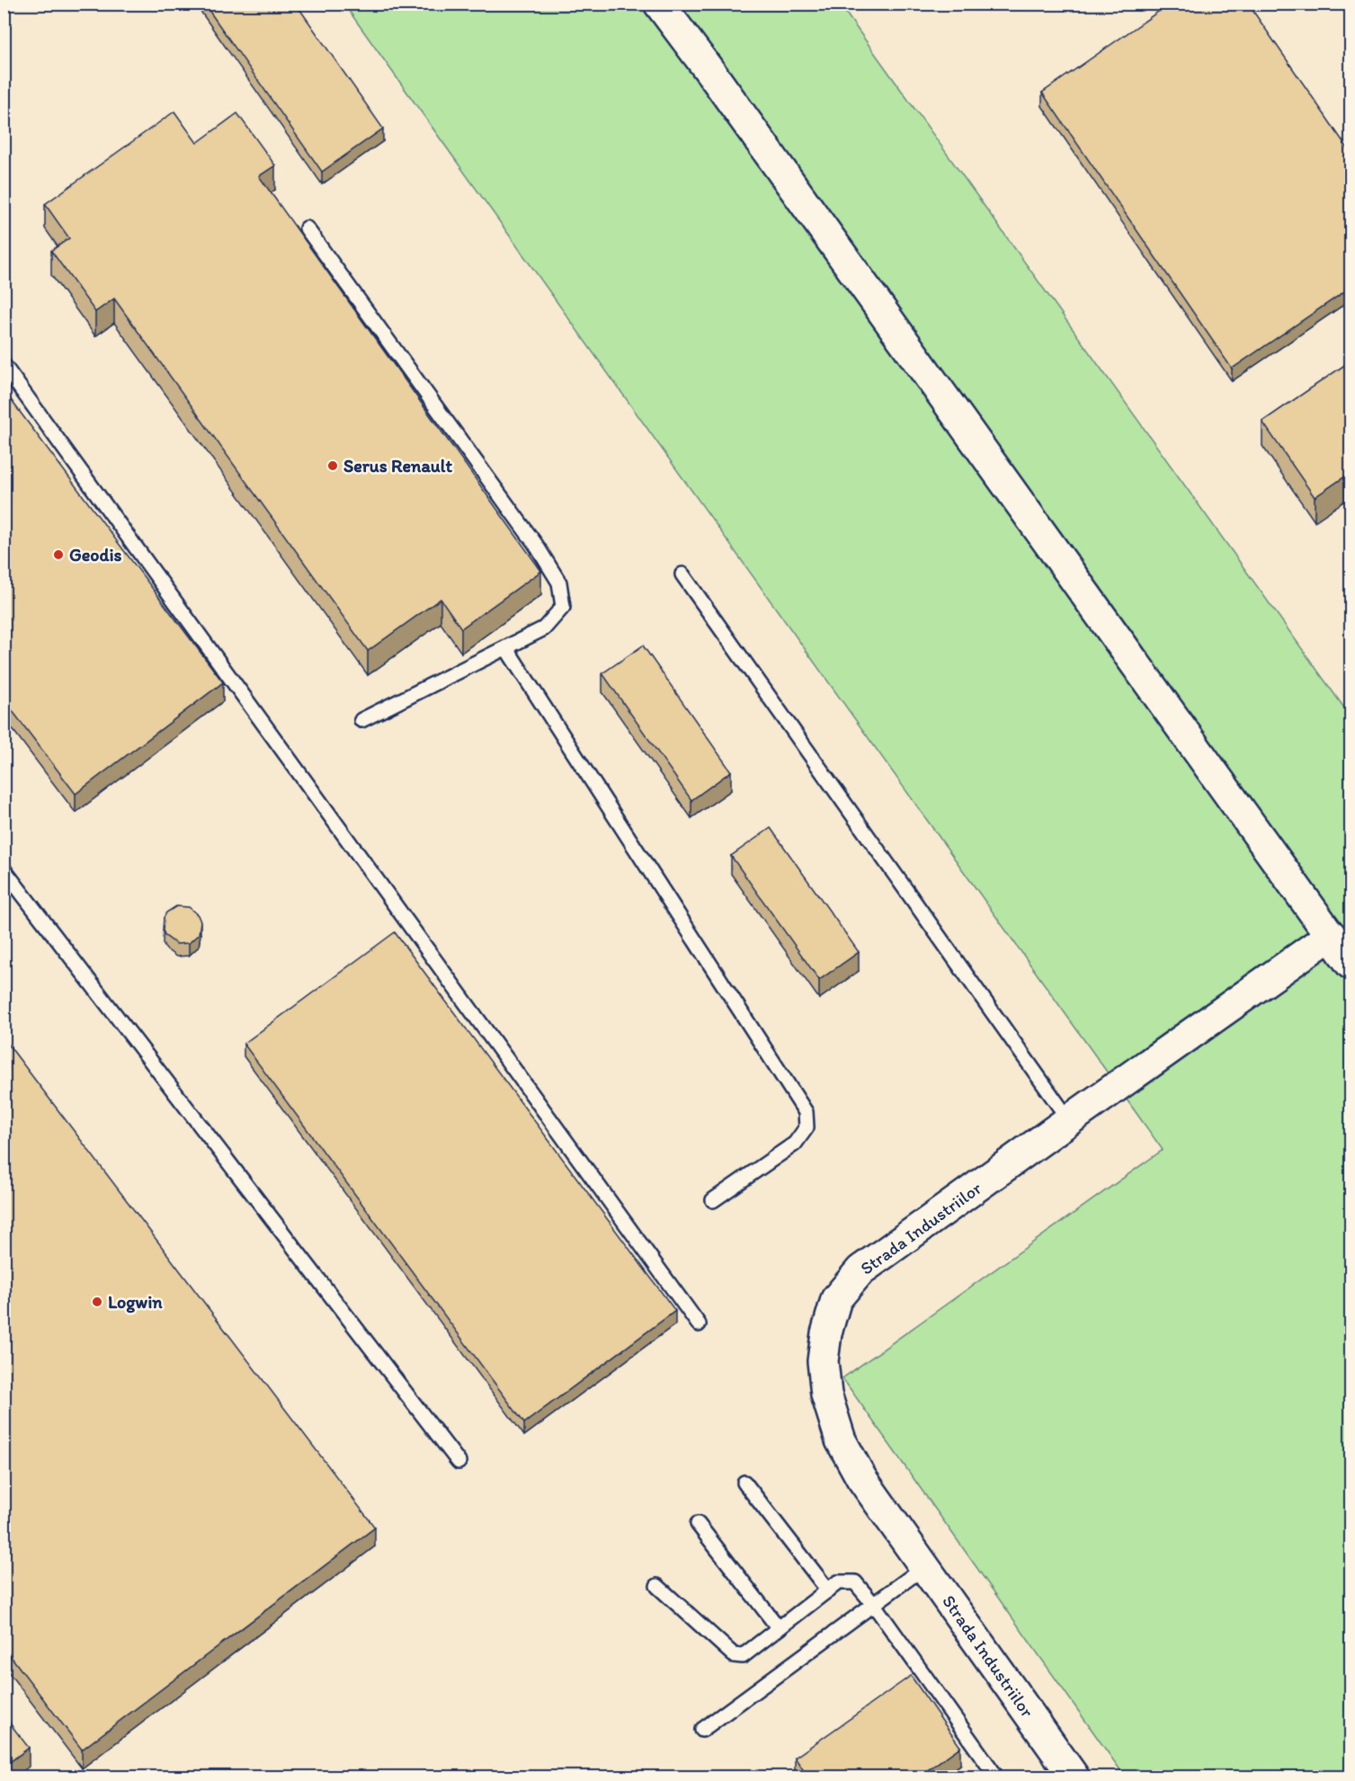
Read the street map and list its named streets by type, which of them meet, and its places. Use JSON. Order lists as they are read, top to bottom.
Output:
{
  "streets": {
    "street": ["Strada Industriilor"]
  },
  "places": ["Serus Renault", "Geodis", "Logwin"]
}
